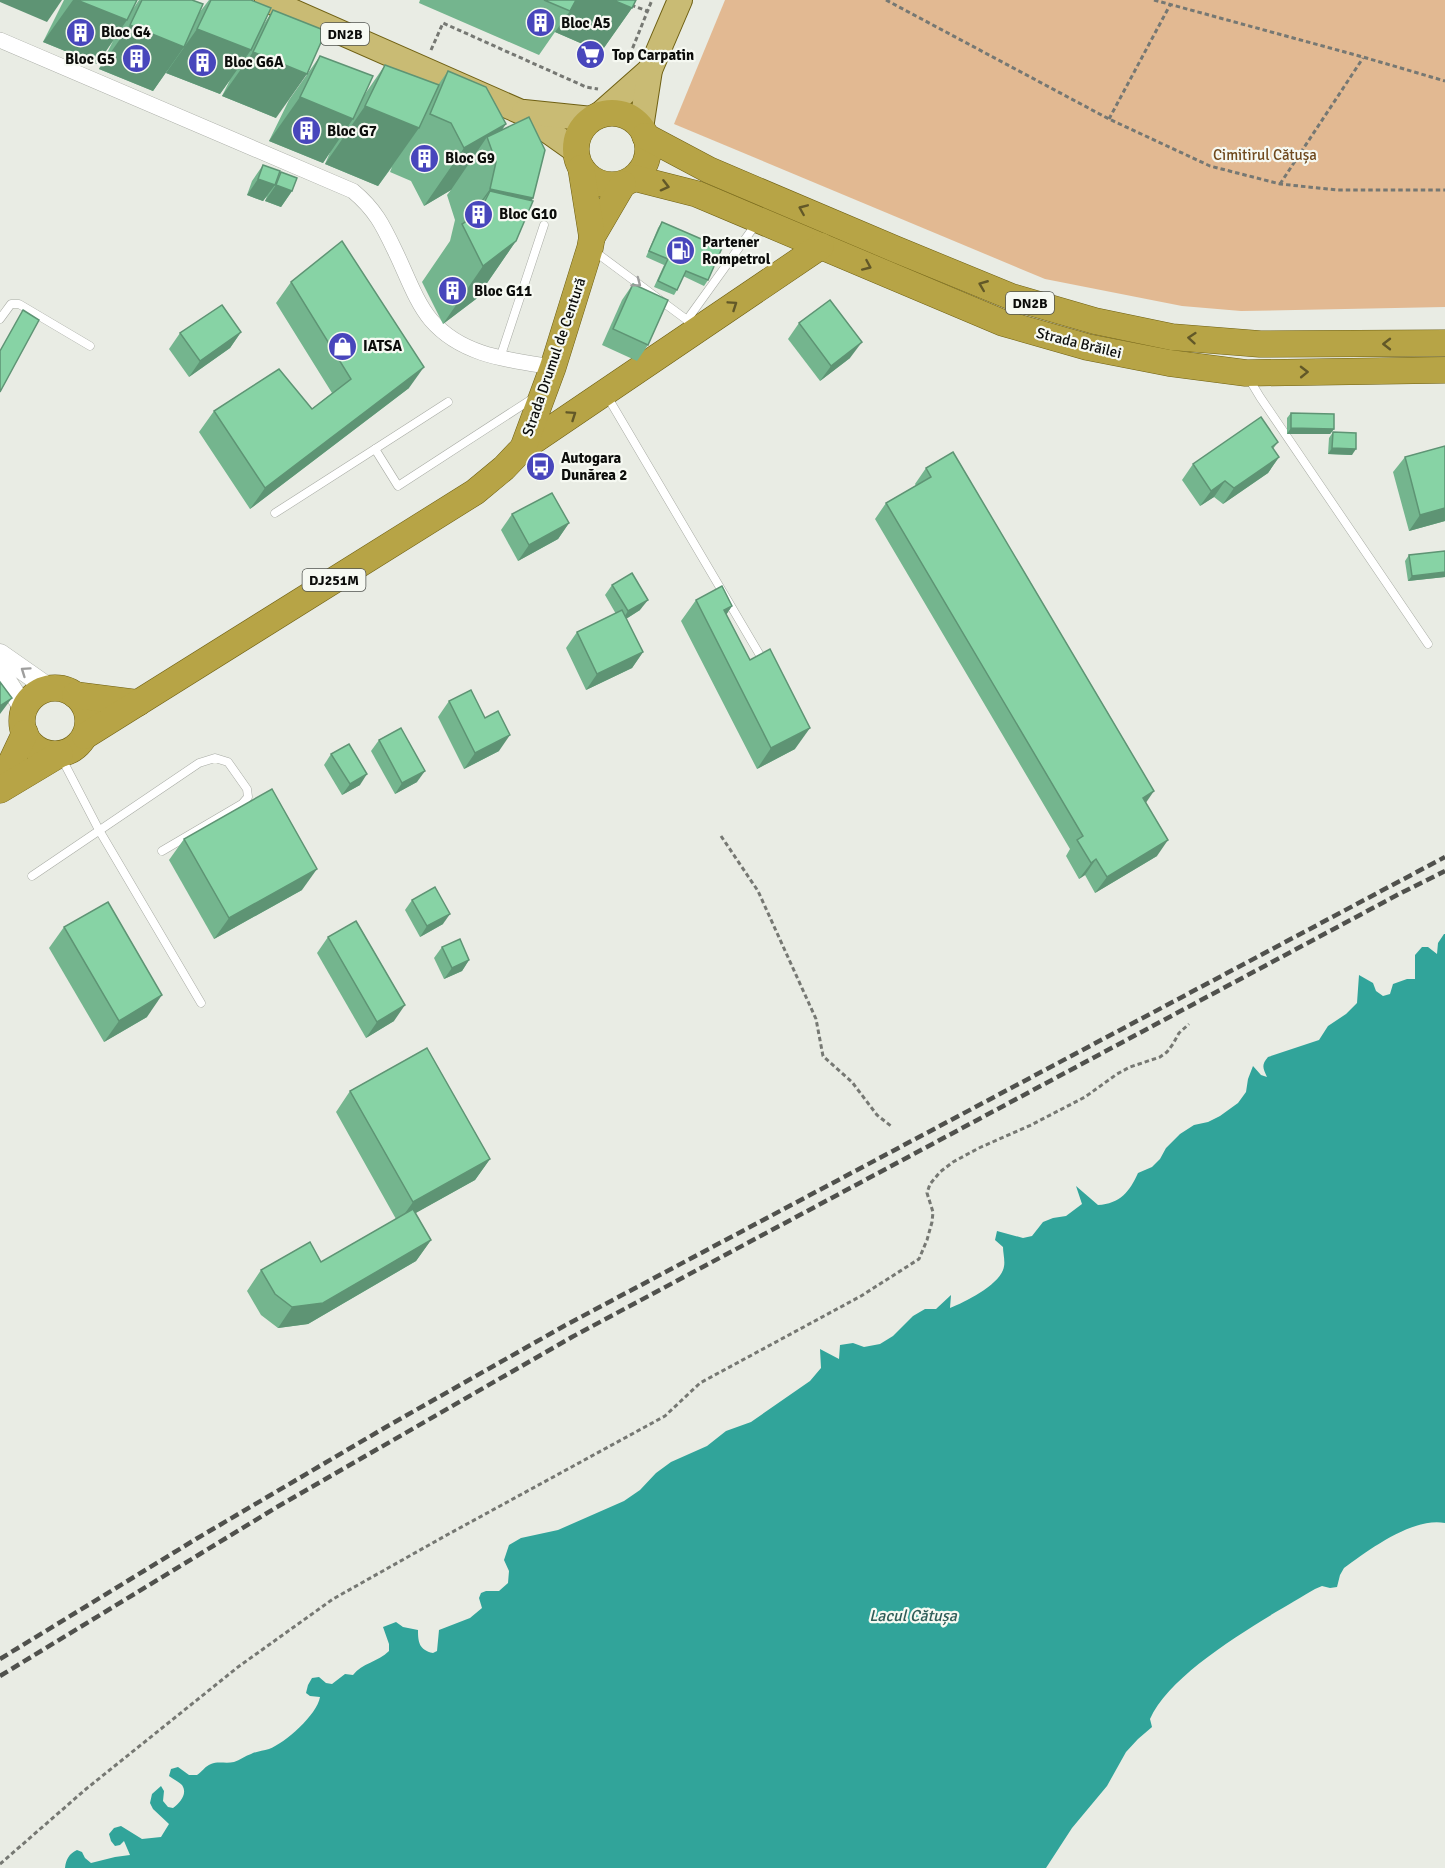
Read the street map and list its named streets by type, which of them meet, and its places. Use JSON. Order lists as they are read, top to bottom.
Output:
{
  "streets": {
    "highway": [
      "DN2B",
      "Strada Brăilei",
      "Strada Drumul de Centură",
      "DJ251M"
    ]
  },
  "crossings": [
    ["Strada Brăilei", "Strada Drumul de Centură"],
    ["Strada Brăilei", "DJ251M"],
    ["Strada Drumul de Centură", "DJ251M"]
  ],
  "water": ["Lacul Cătușa"],
  "parks": ["Cimitirul Cătușa"],
  "places": {
    "building": [
      "Bloc A5",
      "Bloc G4",
      "Bloc G5",
      "Bloc G6A",
      "Bloc G7",
      "Bloc G9",
      "Bloc G10",
      "Bloc G11"
    ],
    "supermarket": ["Top Carpatin"],
    "fuel station": ["Partener Rompetrol"],
    "shop": ["IATSA"],
    "bus stop": ["Autogara Dunărea 2"]
  }
}
